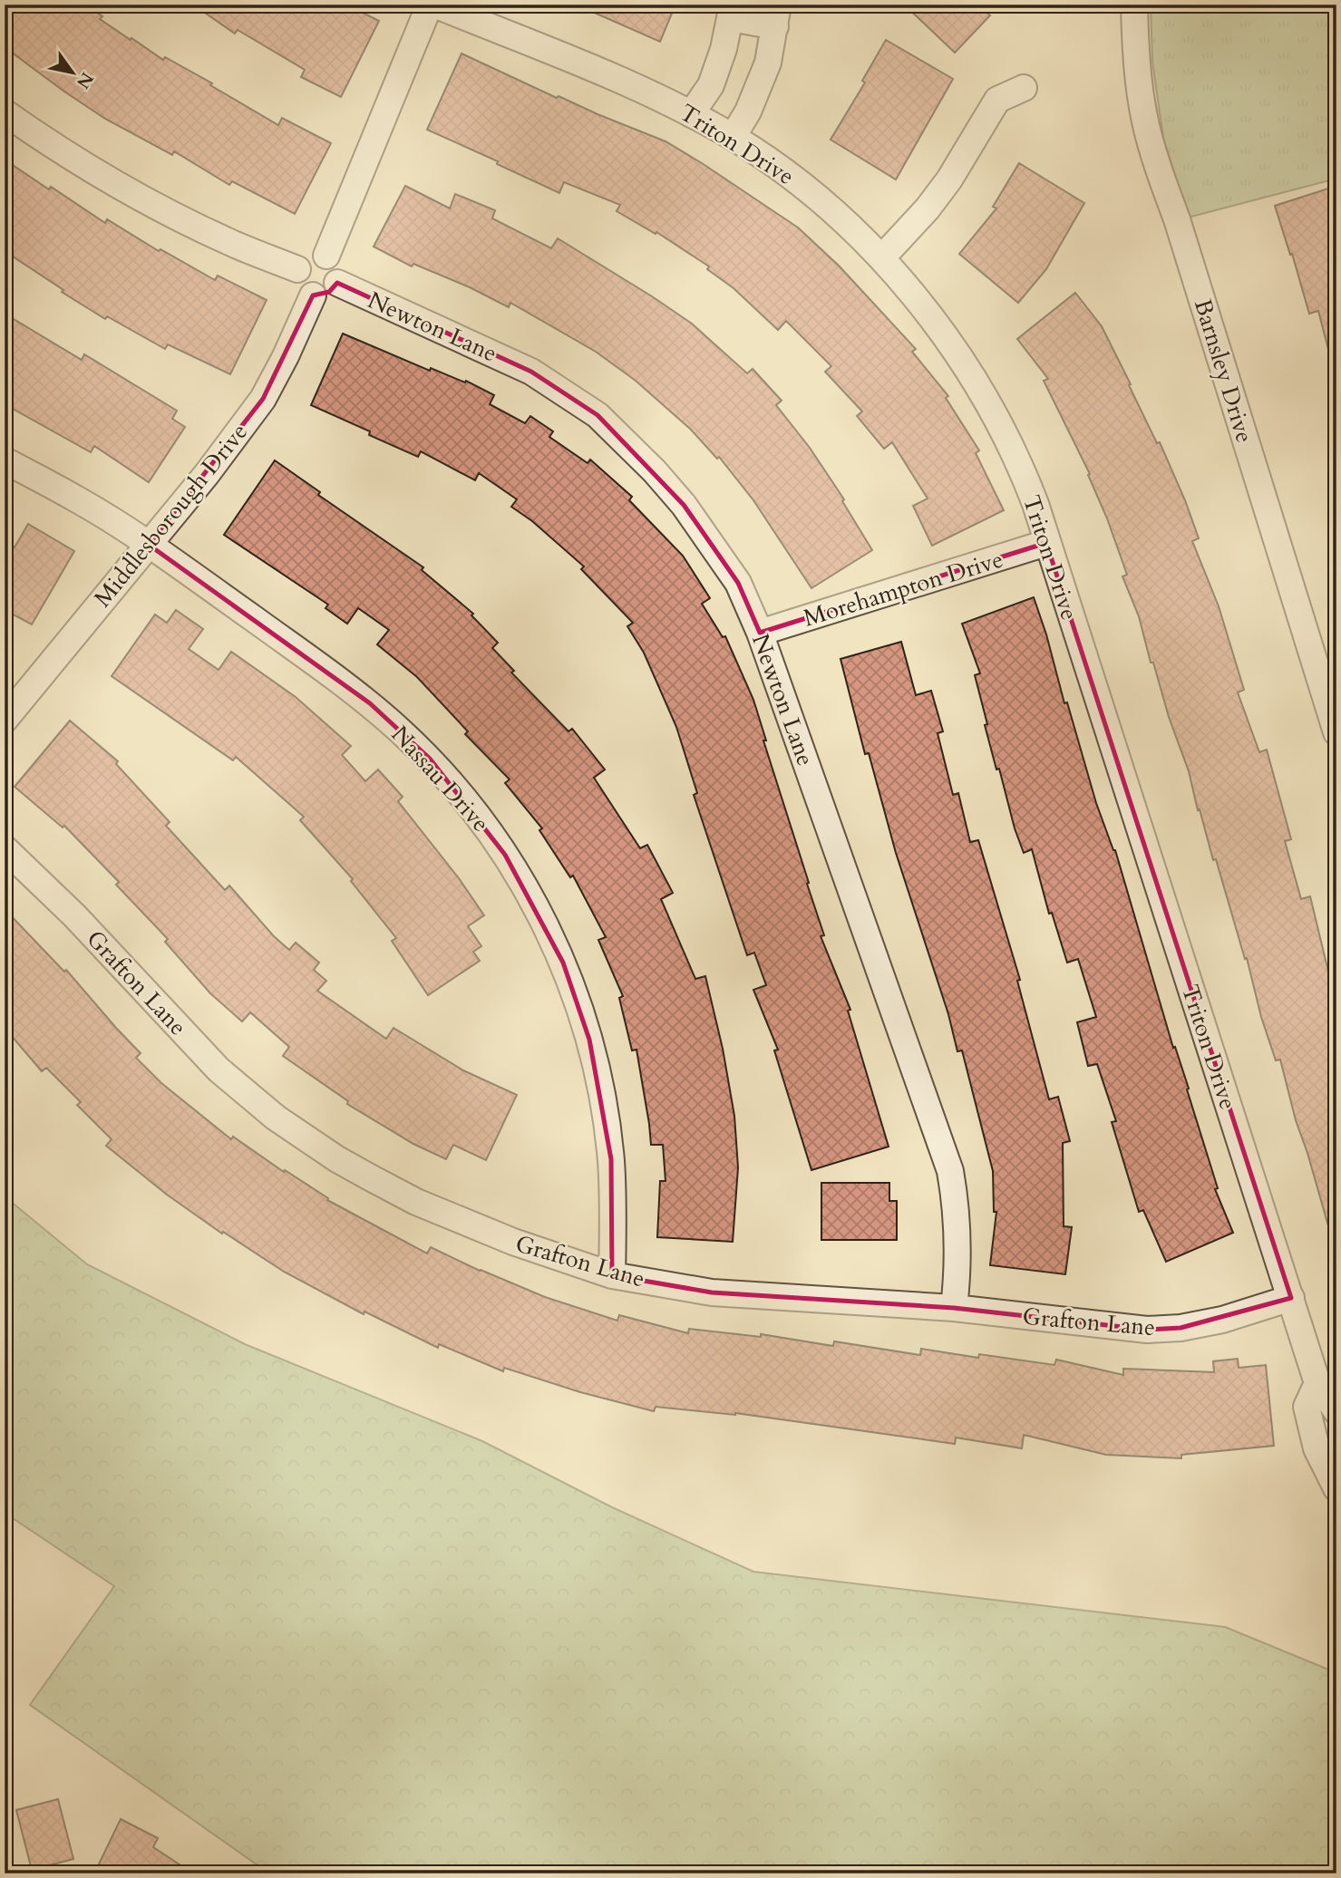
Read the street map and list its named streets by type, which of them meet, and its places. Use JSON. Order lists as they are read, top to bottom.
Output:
{
  "streets": {
    "street": [
      "Triton Drive",
      "Newton Lane",
      "Barnsley Drive",
      "Middlesborough Drive",
      "Morehampton Drive",
      "Nassau Drive",
      "Grafton Lane"
    ]
  },
  "crossings": [
    ["Triton Drive", "Morehampton Drive"],
    ["Triton Drive", "Grafton Lane"],
    ["Newton Lane", "Middlesborough Drive"],
    ["Newton Lane", "Morehampton Drive"],
    ["Newton Lane", "Grafton Lane"],
    ["Middlesborough Drive", "Nassau Drive"],
    ["Nassau Drive", "Grafton Lane"]
  ],
  "north": "bottom right"
}
